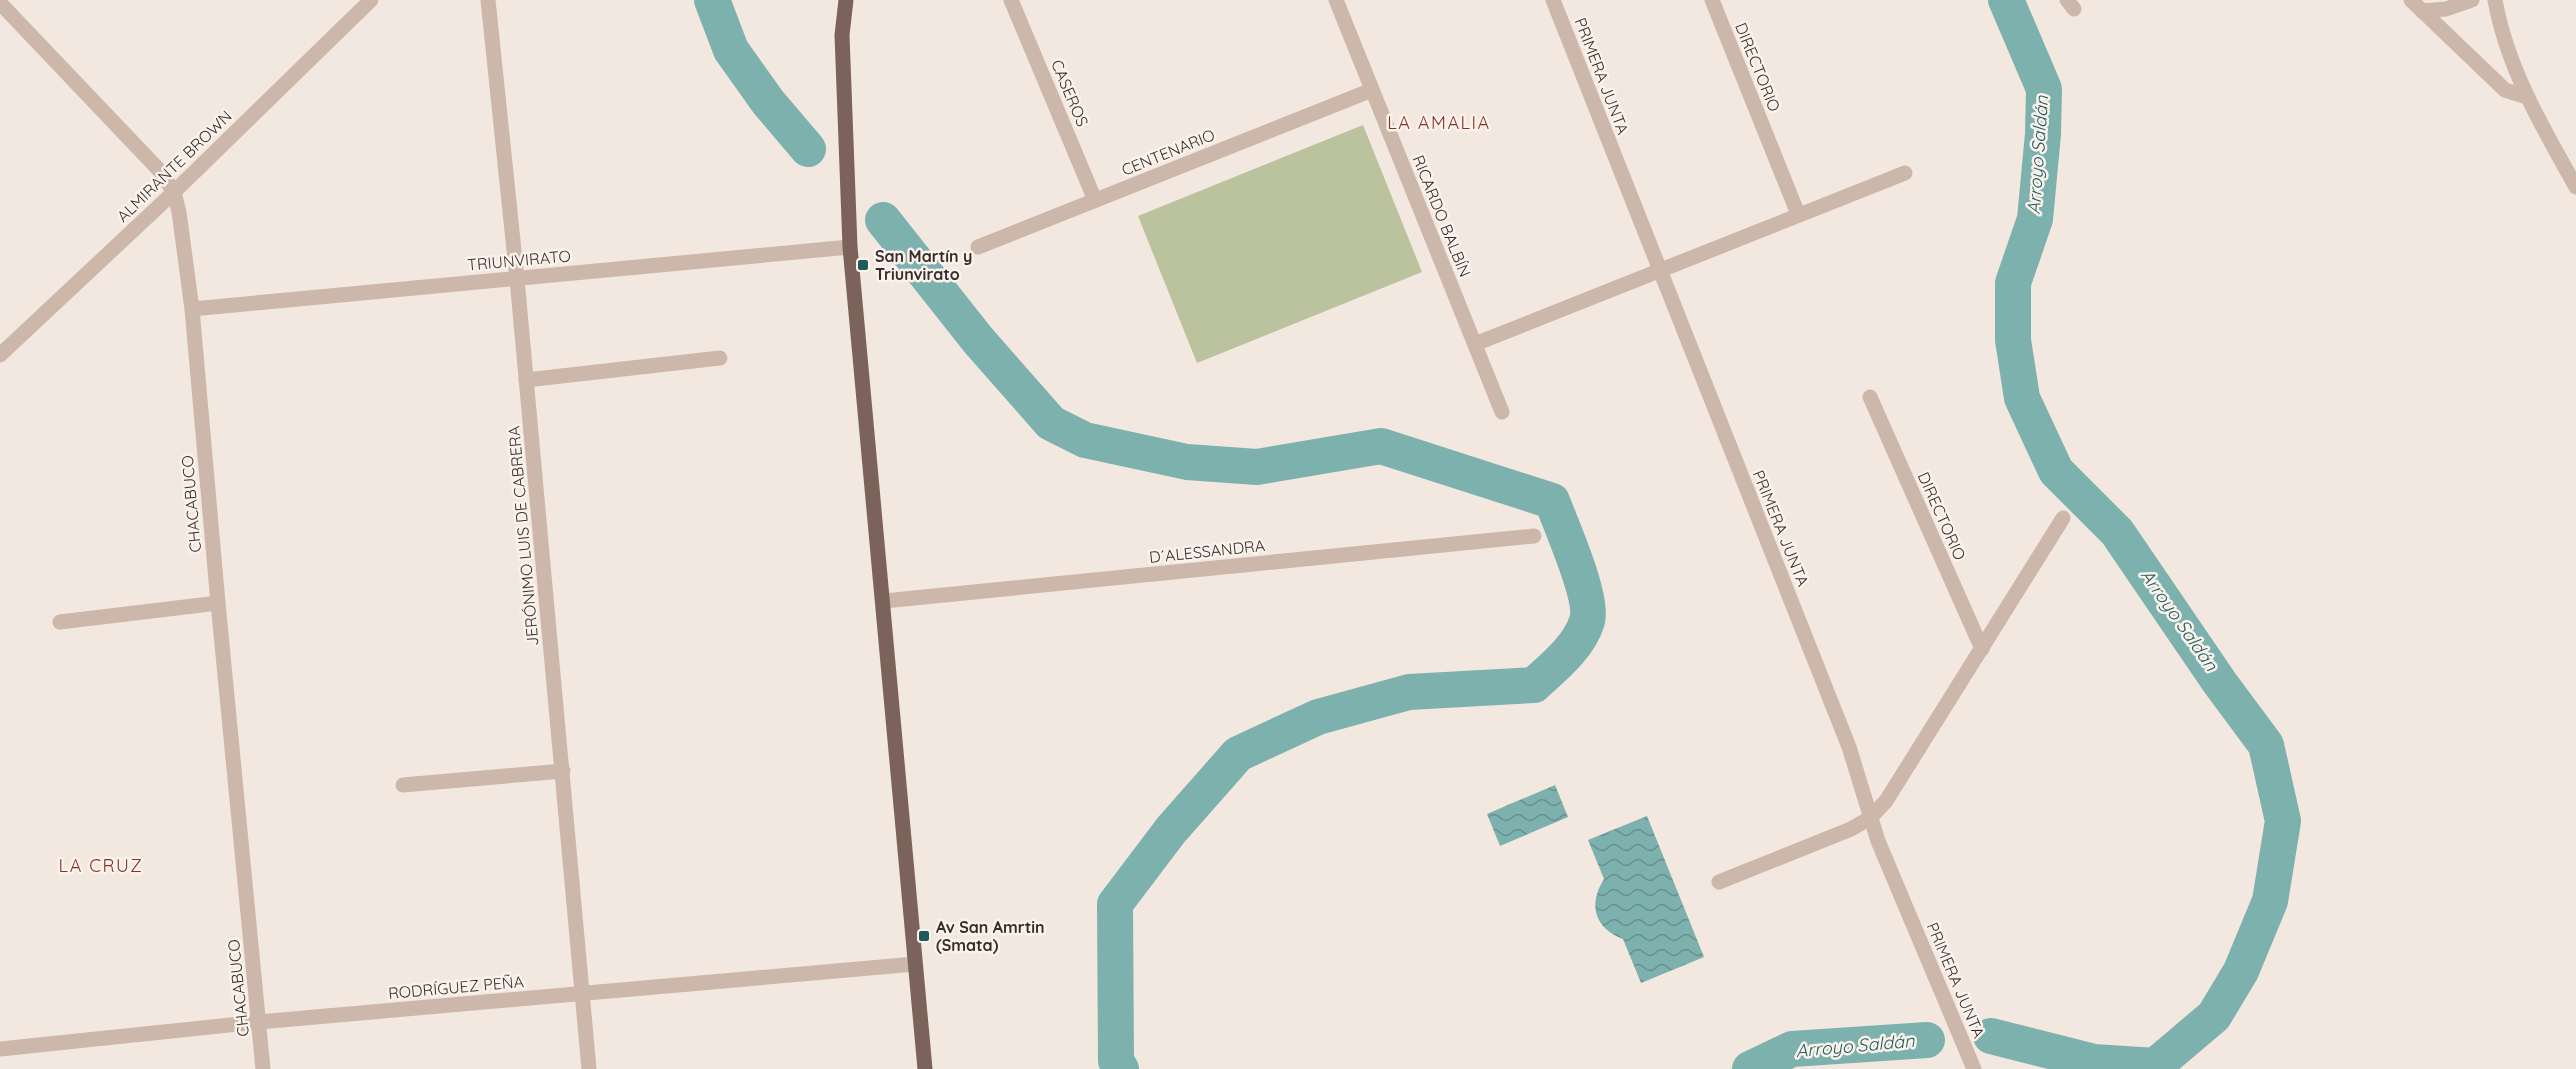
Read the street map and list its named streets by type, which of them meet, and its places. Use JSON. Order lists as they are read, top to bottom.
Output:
{
  "streets": {
    "street": [
      "DIRECTORIO",
      "PRIMERA JUNTA",
      "CASEROS",
      "CENTENARIO",
      "ALMIRANTE BROWN",
      "RICARDO BALBÍN",
      "TRIUNVIRATO",
      "CHACABUCO",
      "JERÓNIMO LUIS DE CABRERA",
      "D´ALESSANDRA",
      "RODRÍGUEZ PEÑA"
    ]
  },
  "crossings": [
    ["CASEROS", "CENTENARIO"],
    ["CENTENARIO", "RICARDO BALBÍN"],
    ["ALMIRANTE BROWN", "CHACABUCO"],
    ["TRIUNVIRATO", "CHACABUCO"],
    ["TRIUNVIRATO", "JERÓNIMO LUIS DE CABRERA"],
    ["CHACABUCO", "RODRÍGUEZ PEÑA"],
    ["JERÓNIMO LUIS DE CABRERA", "RODRÍGUEZ PEÑA"]
  ],
  "districts": ["LA AMALIA", "LA CRUZ"],
  "water": ["Arroyo Saldán"],
  "places": {
    "transit": ["San Martín y Triunvirato", "Av San Amrtin (Smata)"]
  }
}
